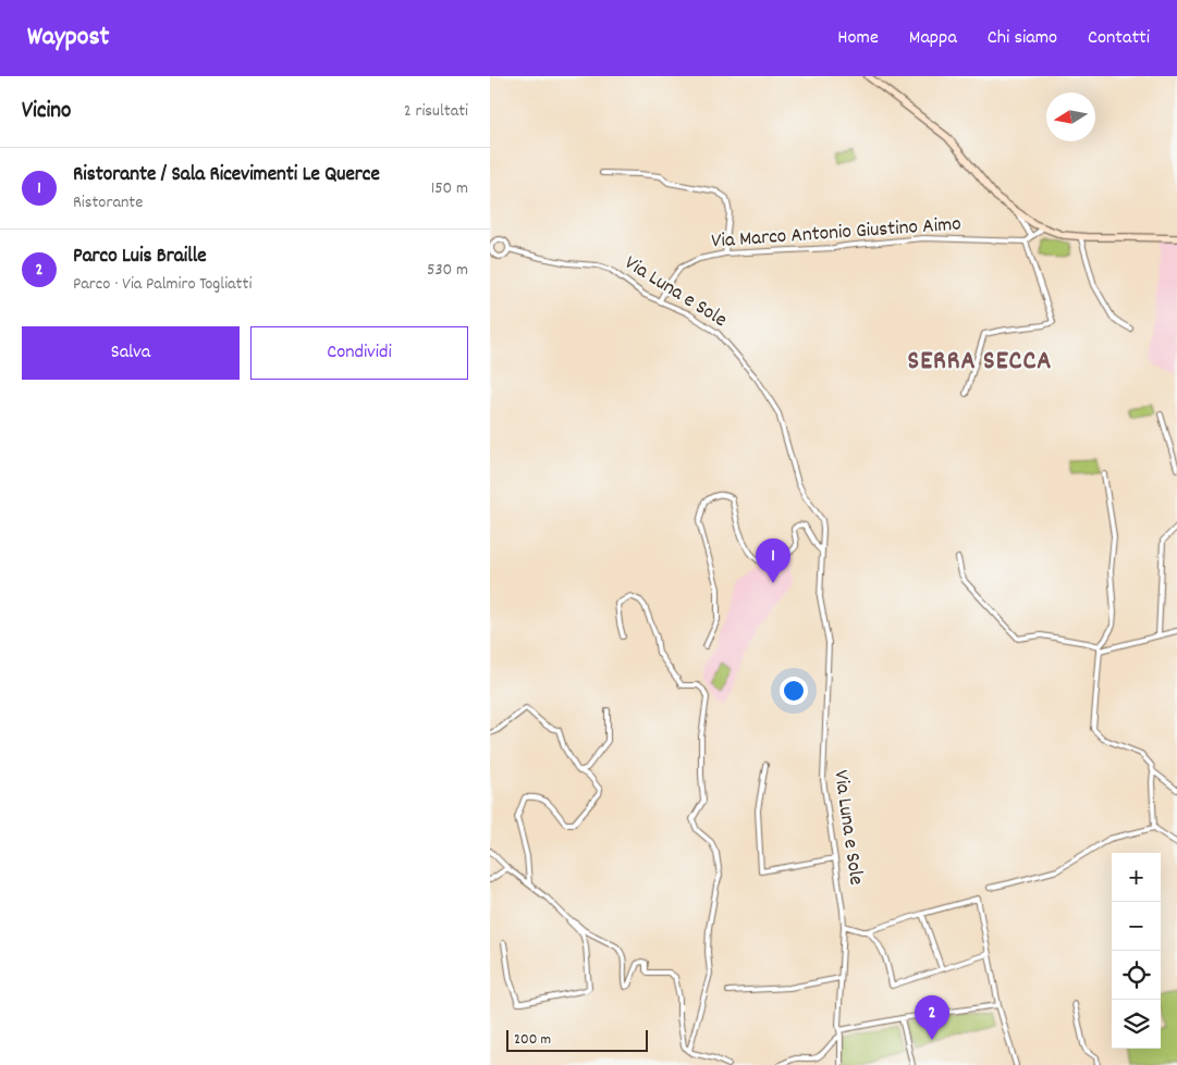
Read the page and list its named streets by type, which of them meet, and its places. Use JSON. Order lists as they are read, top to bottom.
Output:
{
  "streets": {
    "street": ["Via Marco Antonio Giustino Aimo", "Via Luna e Sole"]
  },
  "crossings": [
    ["Via Marco Antonio Giustino Aimo", "Via Luna e Sole"]
  ],
  "districts": ["SERRA SECCA"],
  "scale_bar": "200 m",
  "north": "left",
  "page": {
    "header": "Waypost",
    "nav": [
      "Home",
      "Mappa",
      "Chi siamo",
      "Contatti"
    ],
    "heading": ["Vicino", "2 risultati"],
    "list": [
      {
        "mark": "1",
        "name": "Ristorante / Sala Ricevimenti Le Querce",
        "note": "Ristorante",
        "value": "150 m"
      },
      {
        "mark": "2",
        "name": "Parco Luis Braille",
        "note": "Parco · Via Palmiro Togliatti",
        "value": "530 m"
      }
    ],
    "buttons": ["Salva", "Condividi"],
    "pins": ["1", "2"],
    "map_buttons": ["+", "−"],
    "scale": "200 m"
  }
}
